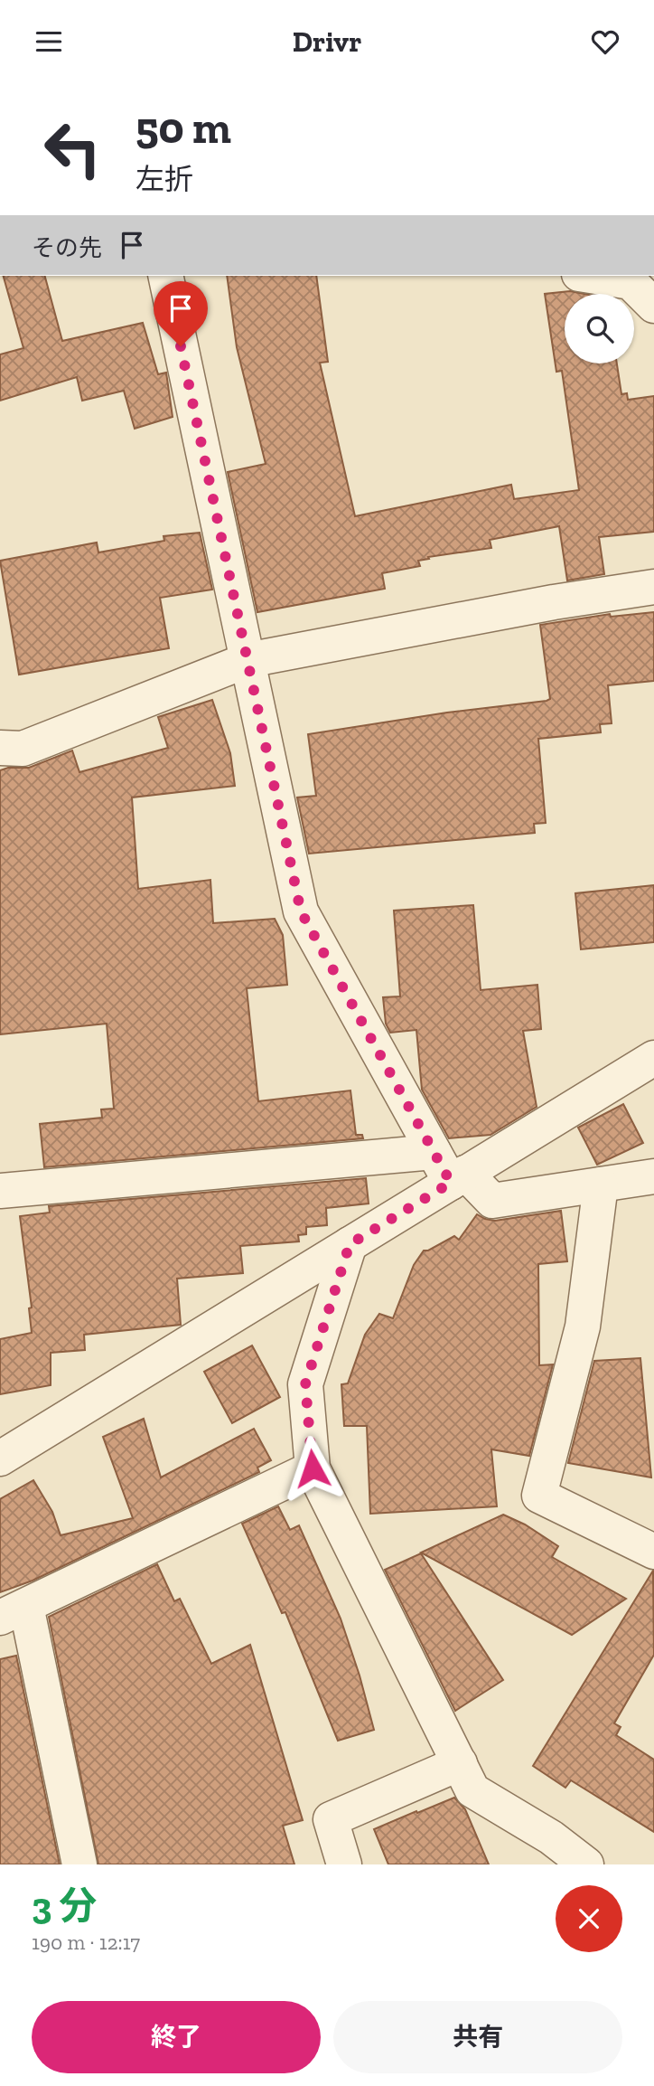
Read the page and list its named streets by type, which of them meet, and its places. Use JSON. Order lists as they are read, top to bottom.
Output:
{
  "page": {
    "header": "Drivr",
    "turn": ["50 m", "左折"],
    "then": "その先",
    "heading": ["3 分", "190 m · 12:17"],
    "buttons": ["終了", "共有"]
  }
}
